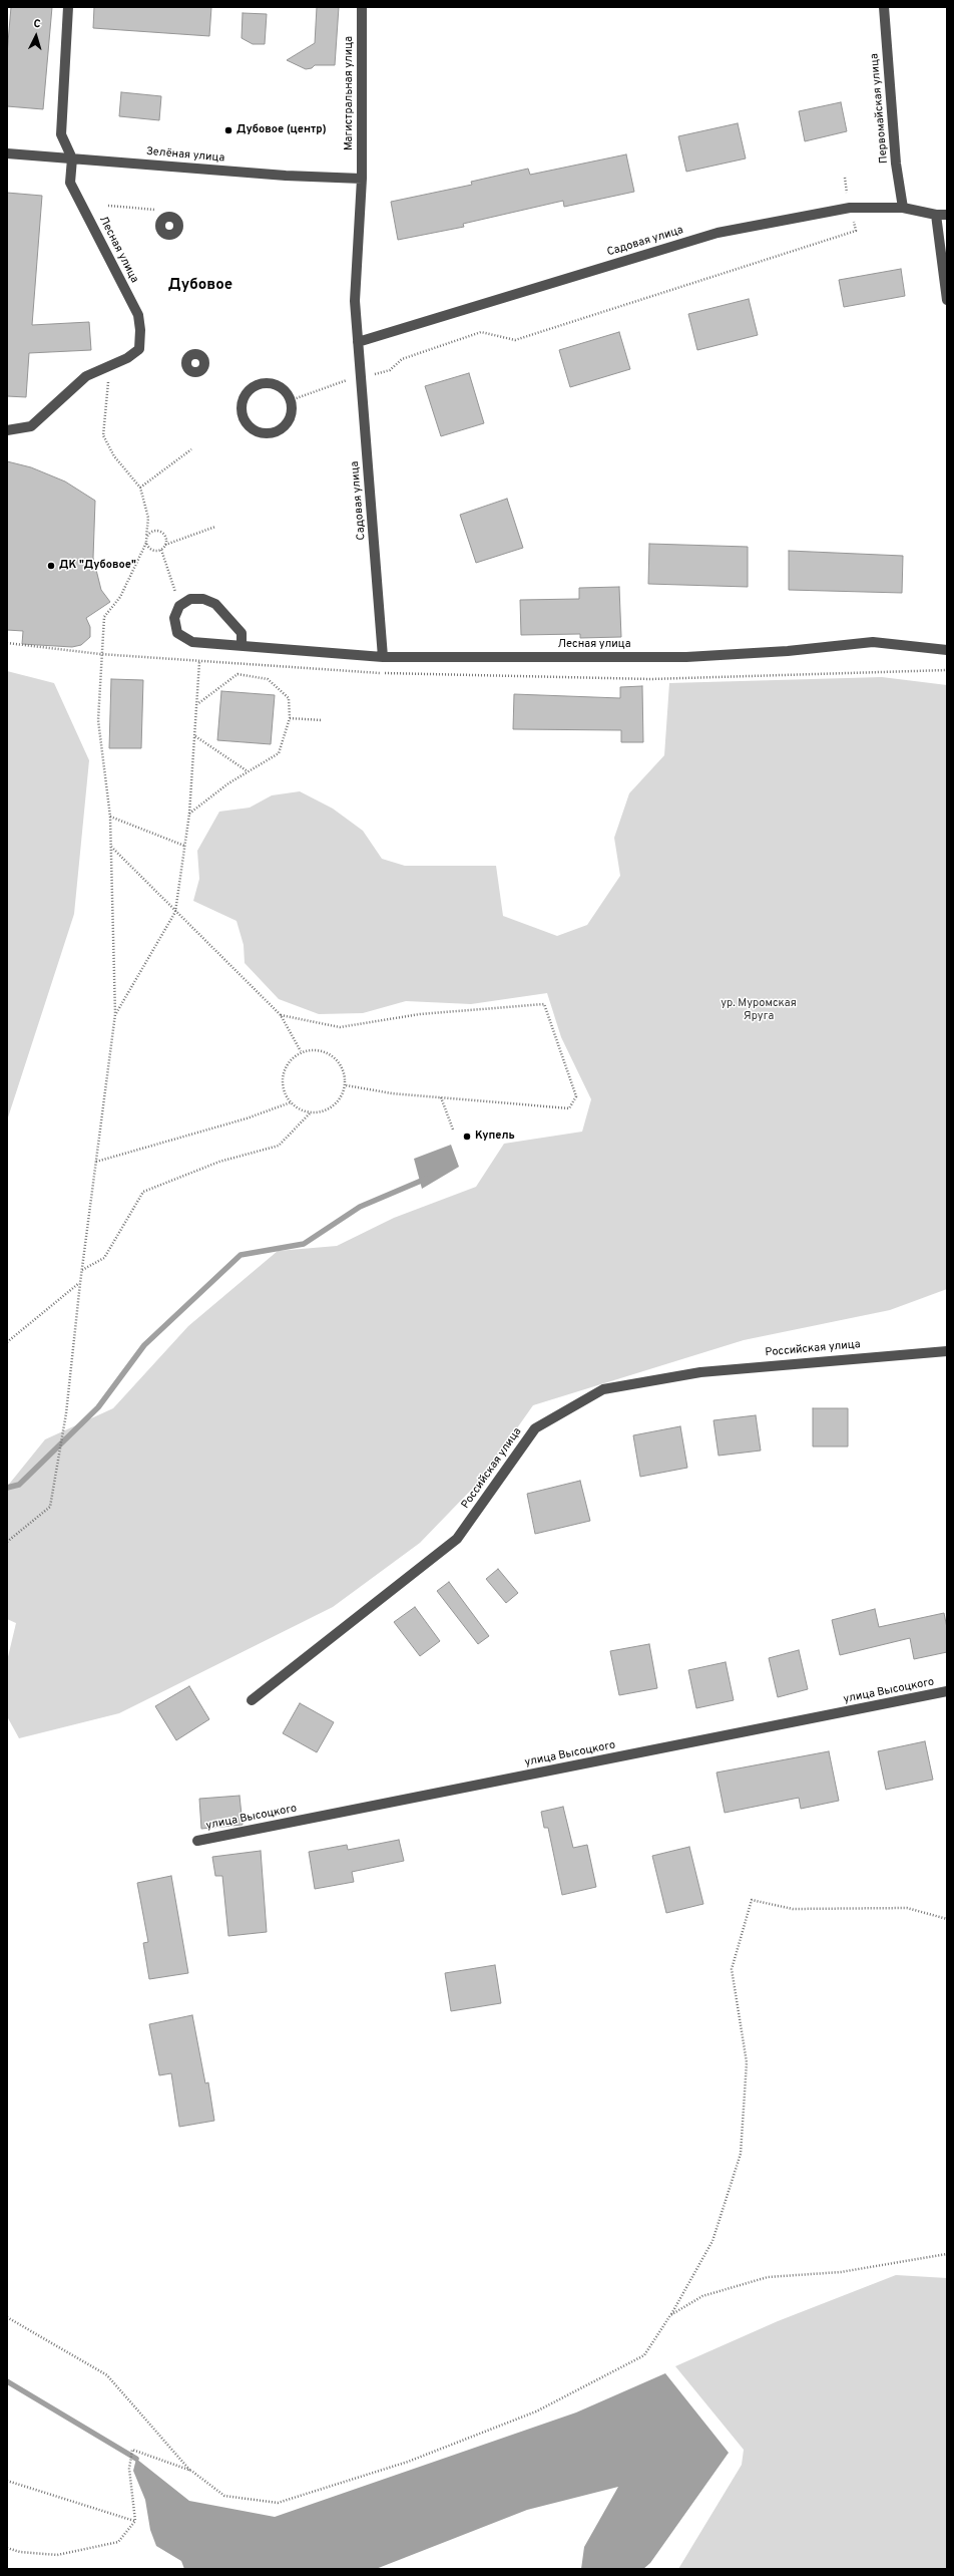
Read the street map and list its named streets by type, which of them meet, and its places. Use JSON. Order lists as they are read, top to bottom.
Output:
{
  "streets": {
    "street": [
      "Магистральная улица",
      "Первомайская улица",
      "Зелёная улица",
      "Садовая улица",
      "Лесная улица",
      "Российская улица",
      "улица Высоцкого"
    ]
  },
  "crossings": [
    ["Магистральная улица", "Зелёная улица"],
    ["Магистральная улица", "Садовая улица"],
    ["Первомайская улица", "Садовая улица"],
    ["Зелёная улица", "Садовая улица"],
    ["Зелёная улица", "Лесная улица"],
    ["Садовая улица", "Лесная улица"]
  ],
  "districts": ["Дубовое"],
  "parks": ["ур. Муромская Яруга"],
  "places": ["Дубовое (центр)", "ДК \"Дубовое\"", "Купель"],
  "north": "top"
}
